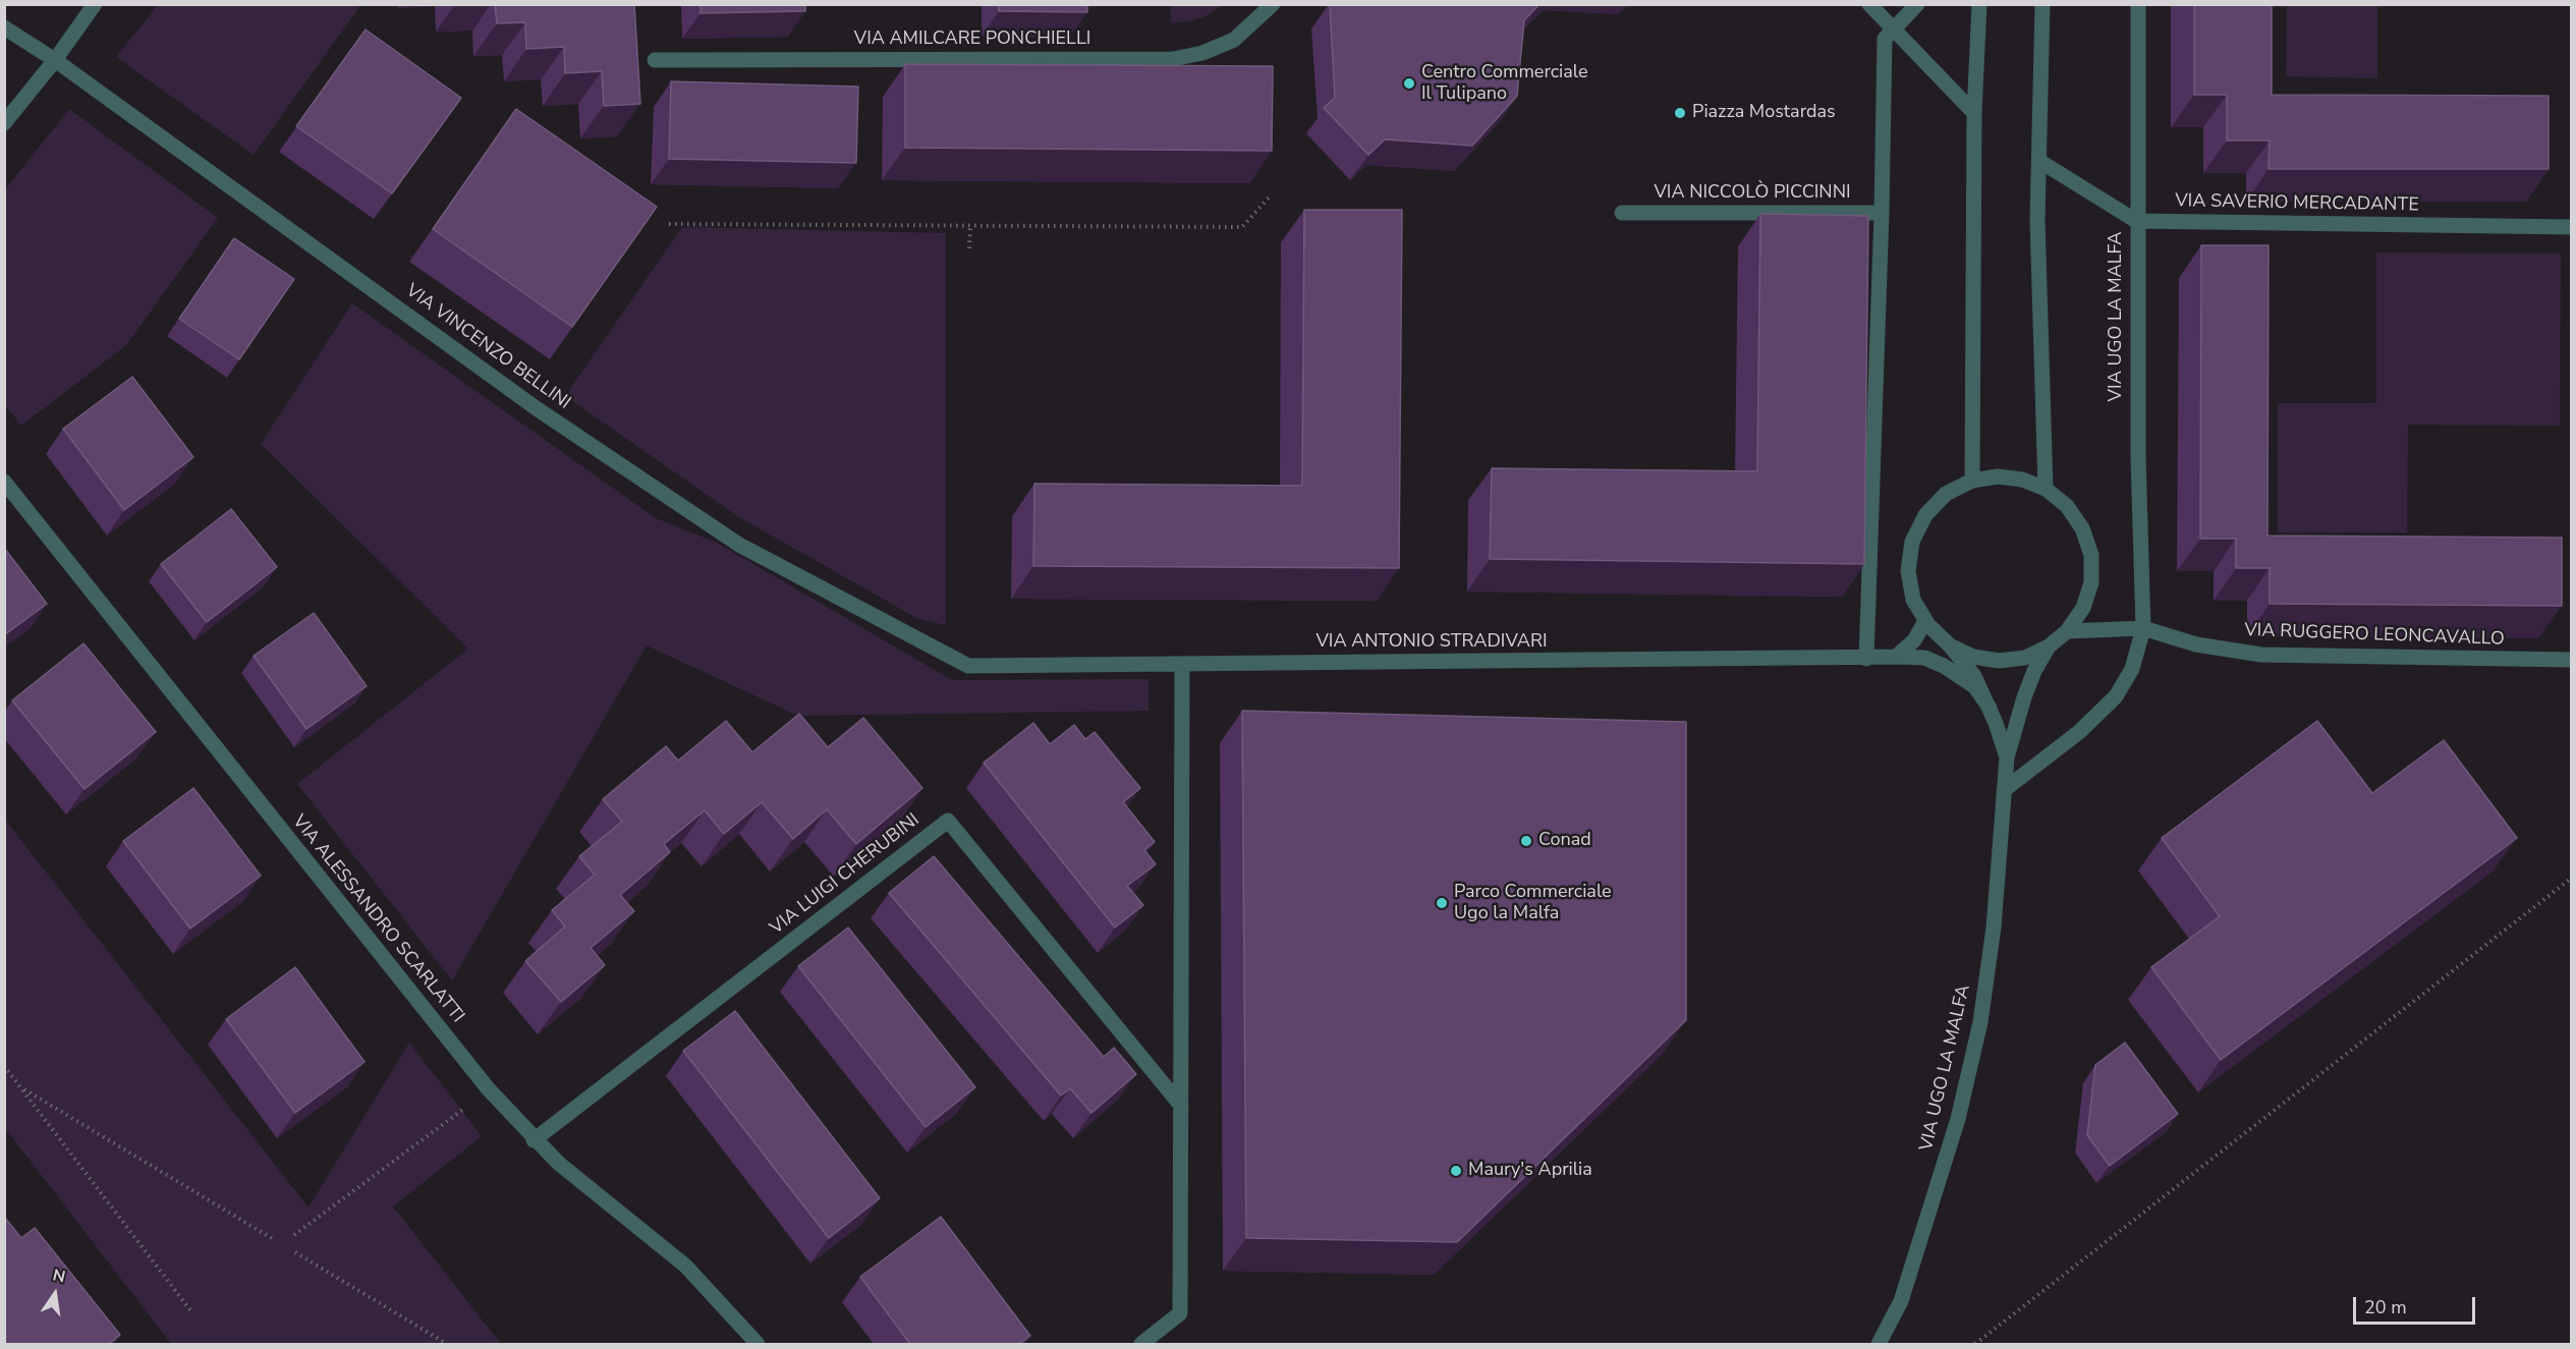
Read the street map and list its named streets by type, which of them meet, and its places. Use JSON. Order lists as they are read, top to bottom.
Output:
{
  "streets": {
    "street": [
      "VIA AMILCARE PONCHIELLI",
      "VIA NICCOLÒ PICCINNI",
      "VIA SAVERIO MERCADANTE",
      "VIA UGO LA MALFA",
      "VIA VINCENZO BELLINI",
      "VIA RUGGERO LEONCAVALLO",
      "VIA ANTONIO STRADIVARI",
      "VIA LUIGI CHERUBINI",
      "VIA ALESSANDRO SCARLATTI"
    ]
  },
  "crossings": [
    ["VIA SAVERIO MERCADANTE", "VIA UGO LA MALFA"],
    ["VIA UGO LA MALFA", "VIA RUGGERO LEONCAVALLO"],
    ["VIA UGO LA MALFA", "VIA ANTONIO STRADIVARI"],
    ["VIA VINCENZO BELLINI", "VIA ANTONIO STRADIVARI"],
    ["VIA LUIGI CHERUBINI", "VIA ALESSANDRO SCARLATTI"]
  ],
  "places": [
    "Centro Commerciale Il Tulipano",
    "Piazza Mostardas",
    "Conad",
    "Parco Commerciale Ugo la Malfa",
    "Maury's Aprilia"
  ],
  "scale_bar": "20 m",
  "north": "top"
}
